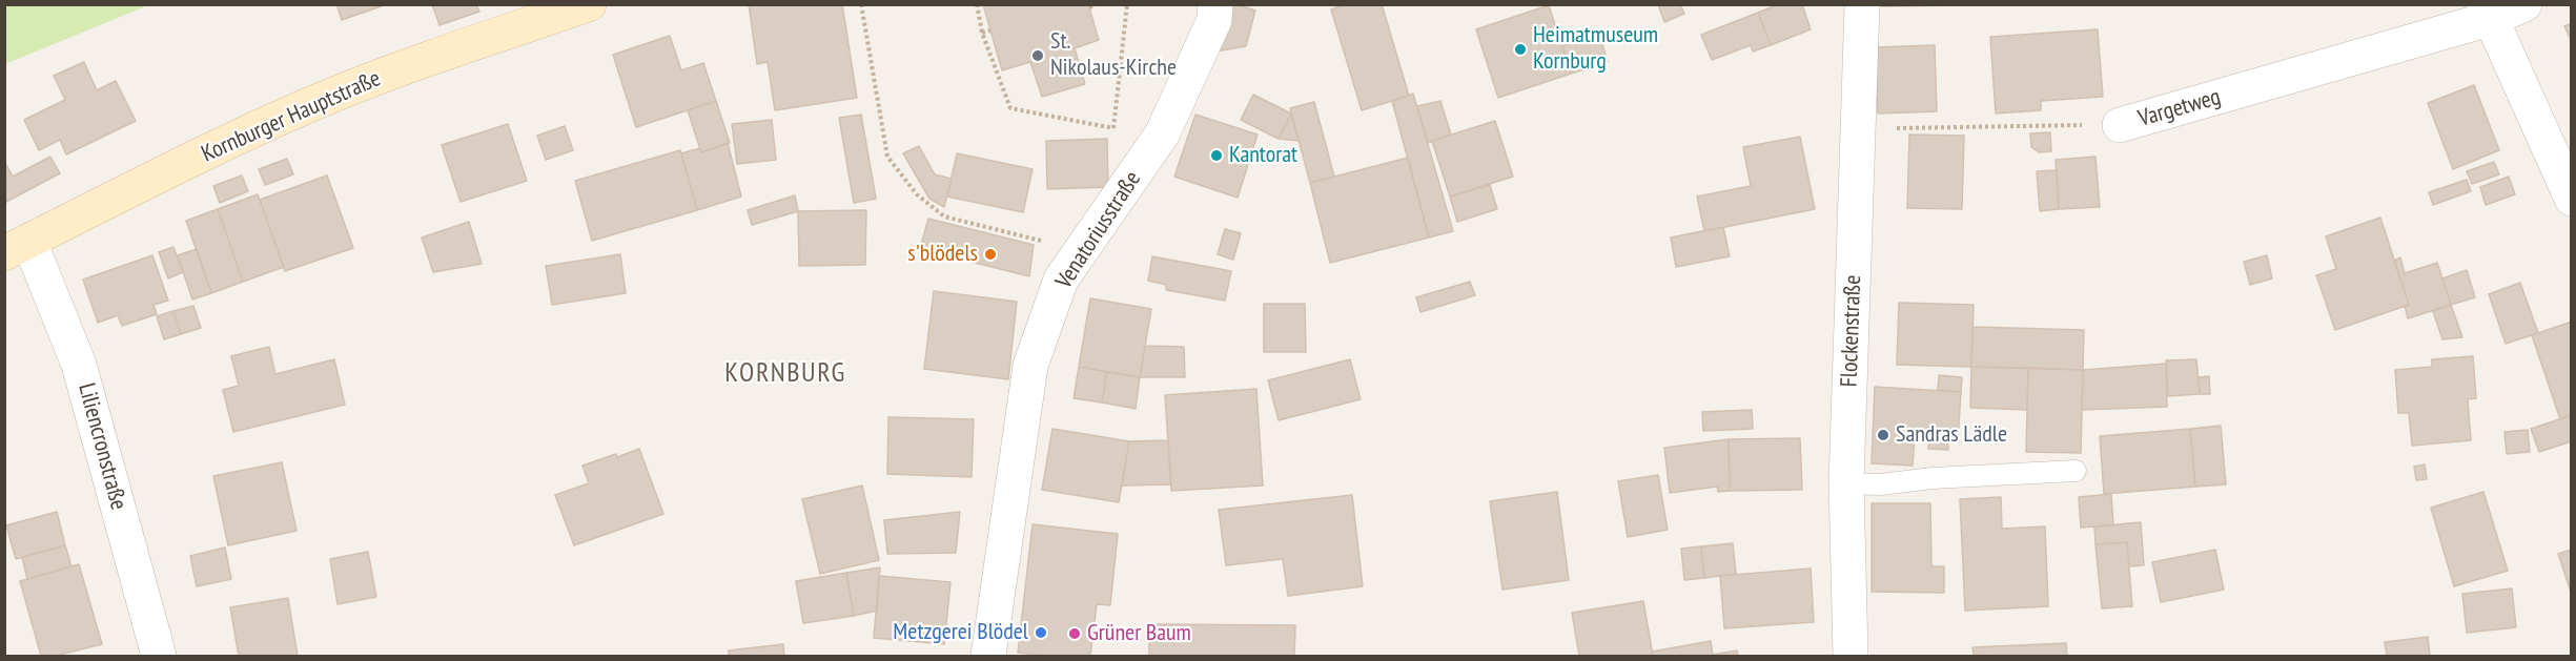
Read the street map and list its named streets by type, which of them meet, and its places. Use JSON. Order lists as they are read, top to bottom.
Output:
{
  "streets": {
    "main road": ["Kornburger Hauptstraße"],
    "street": [
      "Vargetweg",
      "Venatoriusstraße",
      "Flockenstraße",
      "Liliencronstraße"
    ]
  },
  "crossings": [
    ["Vargetweg", "Flockenstraße"],
    ["Kornburger Hauptstraße", "Liliencronstraße"]
  ],
  "districts": ["KORNBURG"],
  "places": [
    "Heimatmuseum Kornburg",
    "St. Nikolaus-Kirche",
    "Kantorat",
    "s'blödels",
    "Sandras Lädle",
    "Metzgerei Blödel",
    "Grüner Baum"
  ]
}
